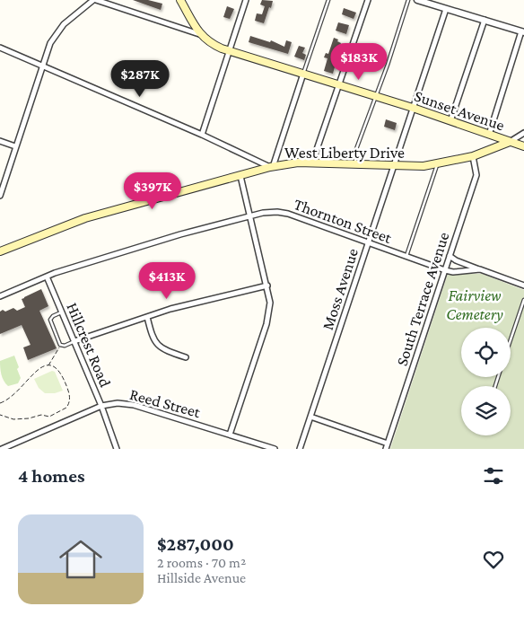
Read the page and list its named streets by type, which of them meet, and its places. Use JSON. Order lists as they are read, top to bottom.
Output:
{
  "streets": {
    "main road": ["Sunset Avenue", "West Liberty Drive"],
    "street": [
      "Thornton Street",
      "Moss Avenue",
      "South Terrace Avenue",
      "Hillcrest Road",
      "Reed Street"
    ]
  },
  "crossings": [
    ["Sunset Avenue", "West Liberty Drive"],
    ["Sunset Avenue", "Moss Avenue"],
    ["West Liberty Drive", "Moss Avenue"],
    ["West Liberty Drive", "South Terrace Avenue"],
    ["Thornton Street", "Moss Avenue"],
    ["Thornton Street", "South Terrace Avenue"],
    ["Thornton Street", "Hillcrest Road"],
    ["Hillcrest Road", "Reed Street"]
  ],
  "parks": ["Fairview Cemetery"],
  "page": {
    "price": [
      "$183K",
      "$287K",
      "$397K",
      "$413K"
    ],
    "heading": "4 homes",
    "list": [
      {
        "name": "$287,000",
        "note": "2 rooms · 70 m² · Hillside Avenue"
      }
    ]
  }
}
